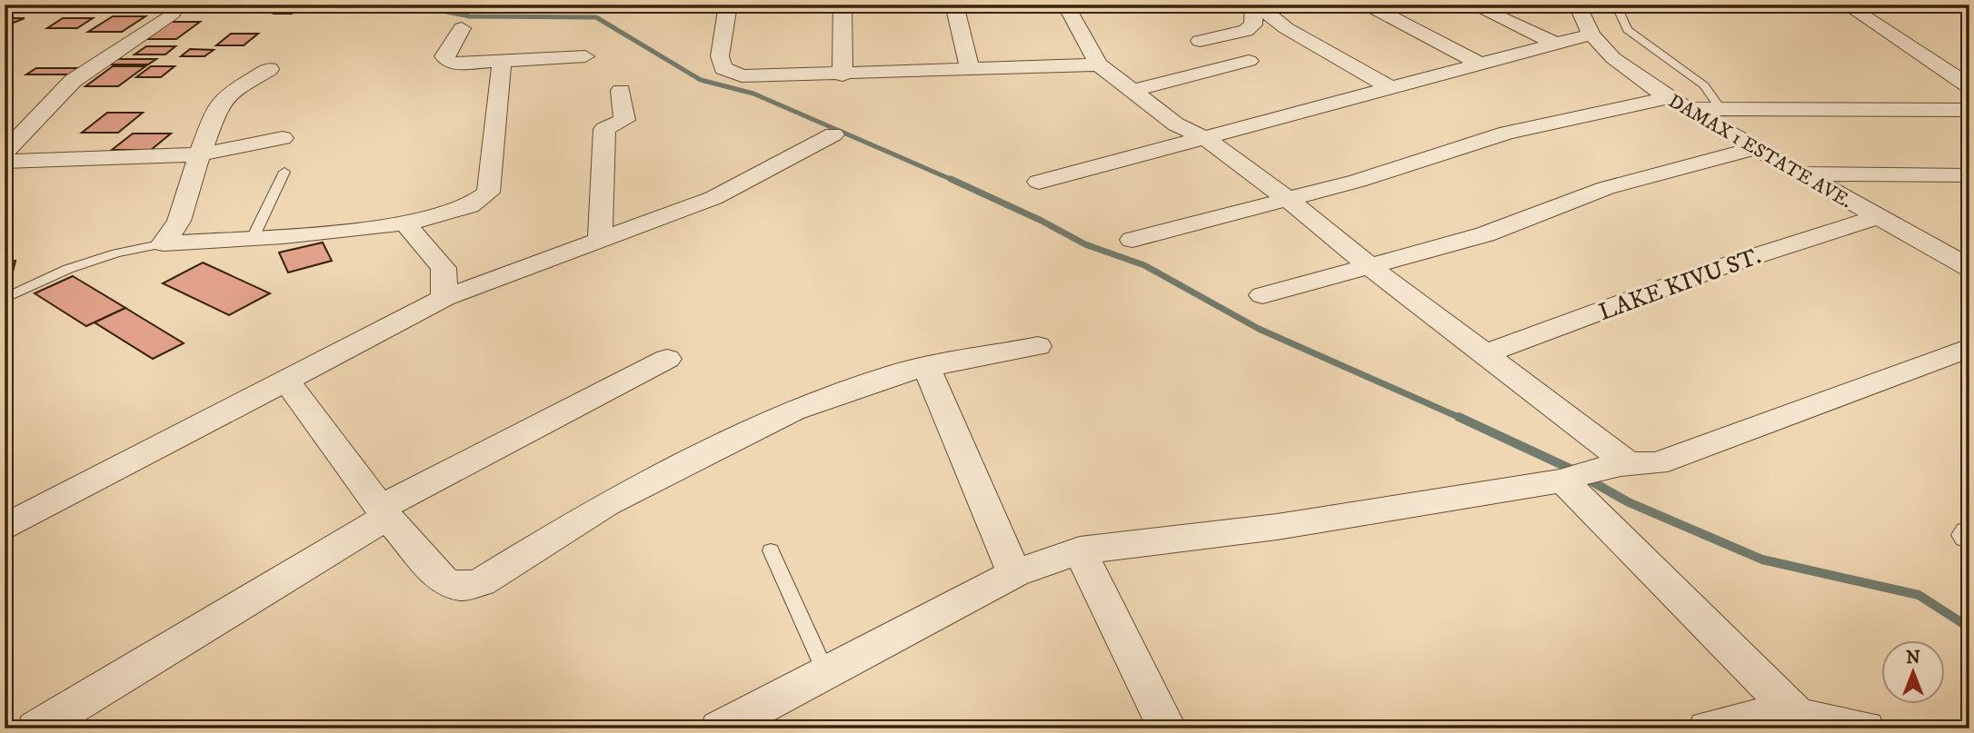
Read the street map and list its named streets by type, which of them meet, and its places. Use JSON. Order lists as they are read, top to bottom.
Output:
{
  "streets": {
    "street": ["DAMAX 1 ESTATE AVE.", "LAKE KIVU ST."]
  },
  "crossings": [
    ["DAMAX 1 ESTATE AVE.", "LAKE KIVU ST."]
  ],
  "north": "top"
}
